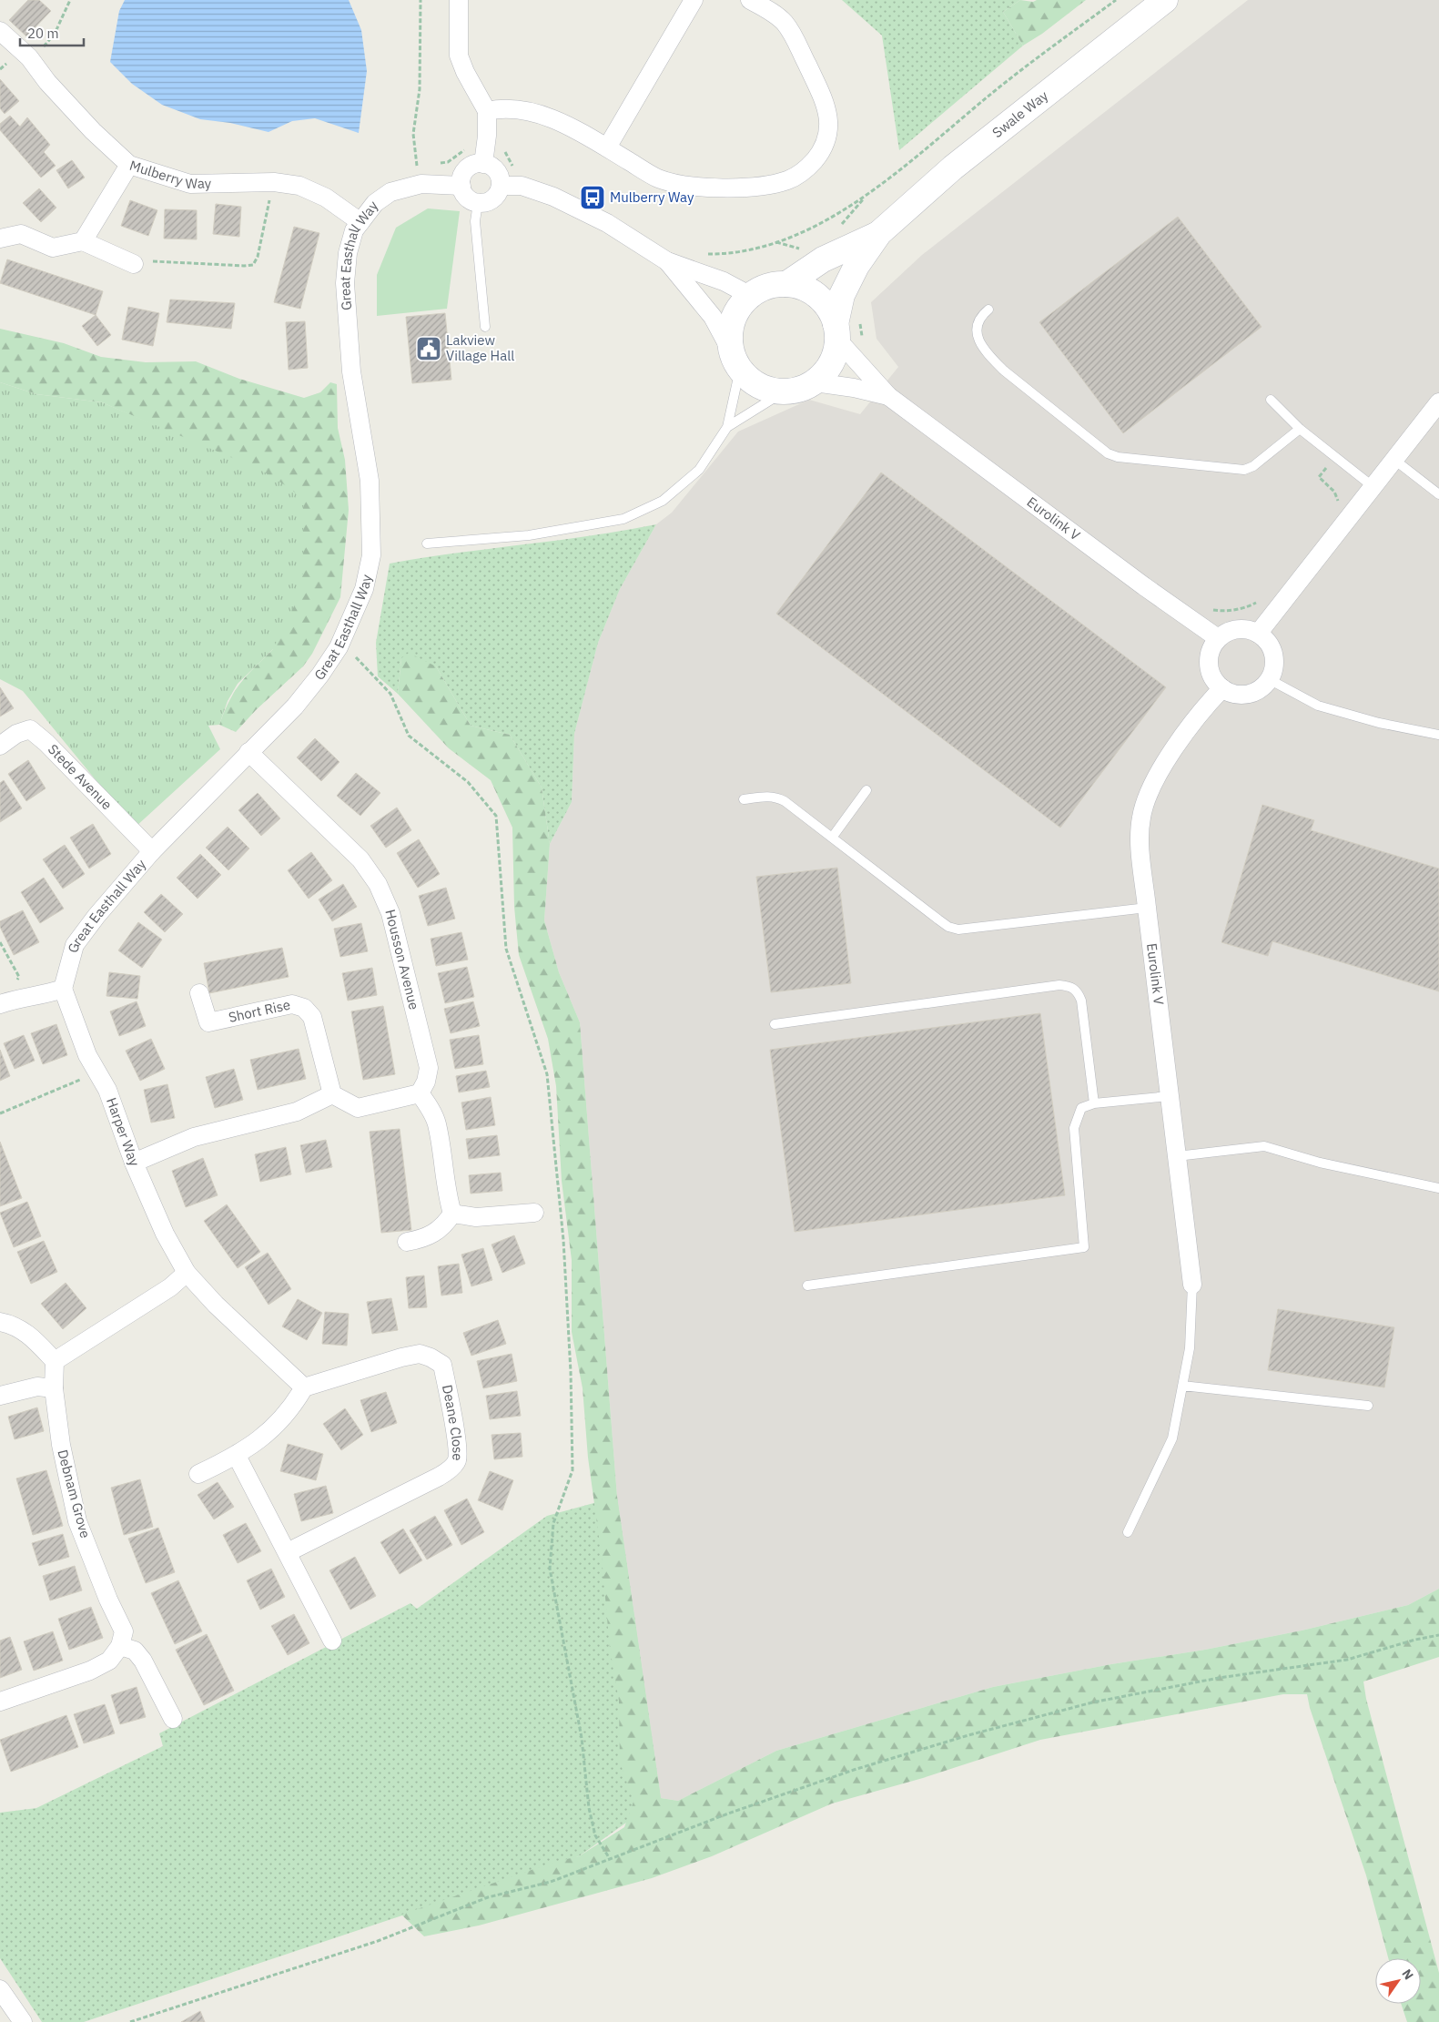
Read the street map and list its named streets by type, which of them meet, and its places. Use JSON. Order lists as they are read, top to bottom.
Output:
{
  "streets": {
    "street": [
      "Swale Way",
      "Mulberry Way",
      "Great Easthall Way",
      "Eurolink V",
      "Stede Avenue",
      "Housson Avenue",
      "Short Rise",
      "Harper Way",
      "Deane Close",
      "Debnam Grove"
    ]
  },
  "crossings": [
    ["Swale Way", "Eurolink V"],
    ["Mulberry Way", "Great Easthall Way"],
    ["Great Easthall Way", "Stede Avenue"],
    ["Great Easthall Way", "Housson Avenue"],
    ["Great Easthall Way", "Harper Way"]
  ],
  "places": {
    "bus stop": ["Mulberry Way"],
    "public building": ["Lakview Village Hall"]
  },
  "scale_bar": "20 m",
  "north": "top right"
}
